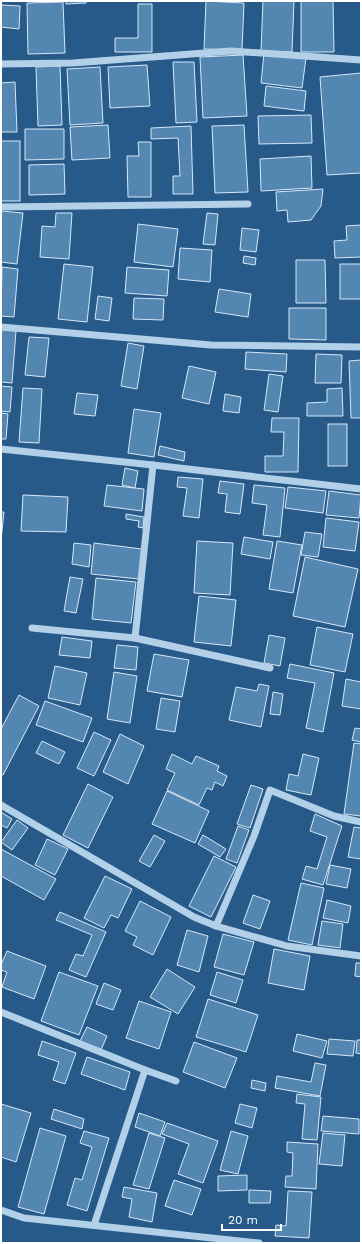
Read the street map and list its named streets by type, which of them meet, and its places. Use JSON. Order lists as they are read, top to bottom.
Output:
{
  "scale_bar": "20 m"
}
